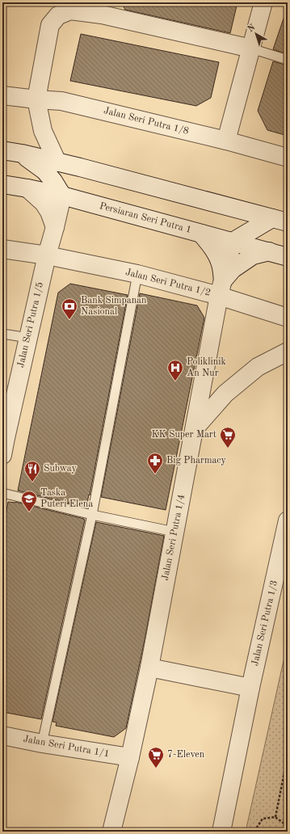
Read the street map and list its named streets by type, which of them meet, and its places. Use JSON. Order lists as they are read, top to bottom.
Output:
{
  "streets": {
    "street": [
      "Jalan Seri Putra 1/8",
      "Persiaran Seri Putra 1",
      "Jalan Seri Putra 1/2",
      "Jalan Seri Putra 1/5",
      "Jalan Seri Putra 1/4",
      "Jalan Seri Putra 1/3",
      "Jalan Seri Putra 1/1"
    ]
  },
  "crossings": [
    ["Persiaran Seri Putra 1", "Jalan Seri Putra 1/5"],
    ["Persiaran Seri Putra 1", "Jalan Seri Putra 1/4"],
    ["Jalan Seri Putra 1/2", "Jalan Seri Putra 1/5"],
    ["Jalan Seri Putra 1/2", "Jalan Seri Putra 1/4"],
    ["Jalan Seri Putra 1/4", "Jalan Seri Putra 1/1"]
  ],
  "places": {
    "bank": ["Bank Simpanan Nasional"],
    "hospital": ["Poliklinik An Nur"],
    "supermarket": ["KK Super Mart", "7-Eleven"],
    "pharmacy": ["Big Pharmacy"],
    "restaurant": ["Subway"],
    "school or university": ["Taska Puteri Elena"]
  },
  "north": "top left"
}
